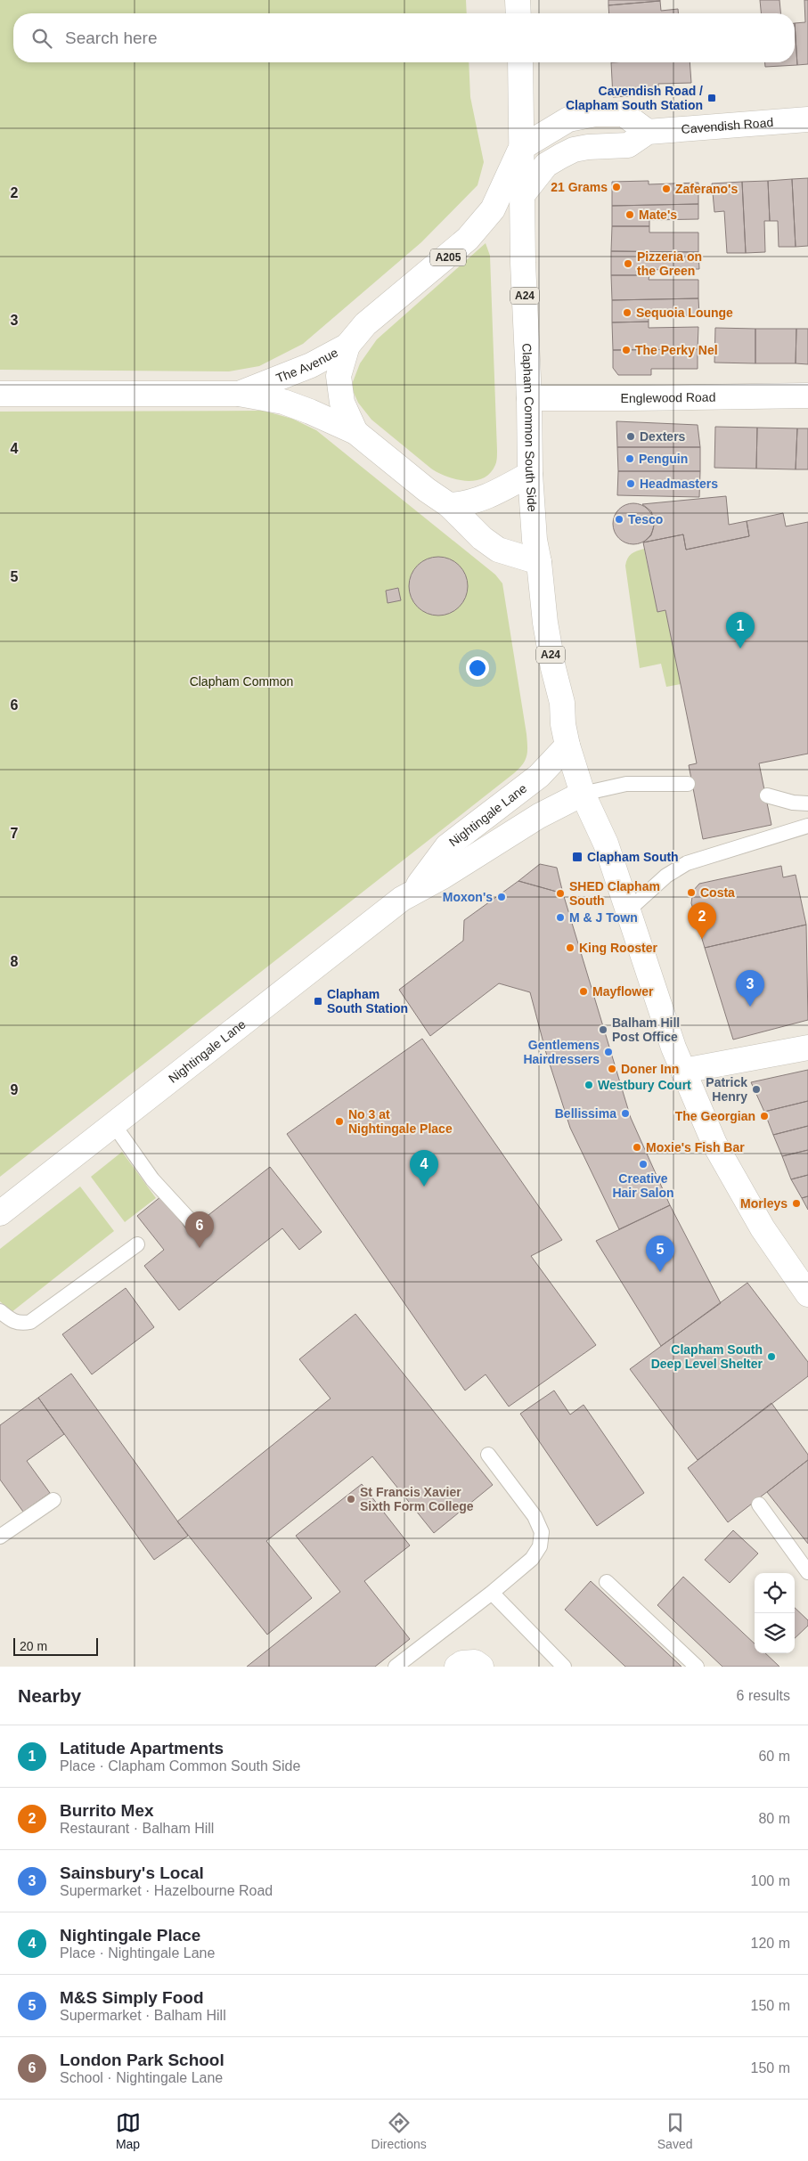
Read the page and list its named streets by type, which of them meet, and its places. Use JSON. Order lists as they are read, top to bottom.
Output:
{
  "streets": {
    "main road": [
      "Cavendish Road",
      "A205",
      "A24",
      "The Avenue",
      "Englewood Road",
      "Clapham Common South Side",
      "Nightingale Lane"
    ]
  },
  "crossings": [
    ["Cavendish Road", "Clapham Common South Side"],
    ["A205", "The Avenue"],
    ["A205", "Clapham Common South Side"],
    ["A24", "Clapham Common South Side"],
    ["A24", "Nightingale Lane"],
    ["The Avenue", "Clapham Common South Side"],
    ["Englewood Road", "Clapham Common South Side"],
    ["Clapham Common South Side", "Nightingale Lane"]
  ],
  "parks": ["Clapham Common"],
  "places": {
    "transit": ["Cavendish Road / Clapham South Station", "Clapham South", "Clapham South Station"],
    "other": [
      "21 Grams",
      "Zaferano's",
      "Mate's",
      "Pizzeria on the Green",
      "Sequoia Lounge",
      "The Perky Nel",
      "Dexters",
      "Penguin",
      "Headmasters",
      "Tesco",
      "Costa",
      "SHED Clapham South",
      "Moxon's",
      "M & J Town",
      "King Rooster",
      "Mayflower",
      "Balham Hill Post Office",
      "Gentlemens Hairdressers",
      "Doner Inn",
      "Westbury Court",
      "Patrick Henry",
      "Bellissima",
      "The Georgian",
      "No 3 at Nightingale Place",
      "Moxie's Fish Bar",
      "Creative Hair Salon",
      "Morleys",
      "Clapham South Deep Level Shelter",
      "St Francis Xavier Sixth Form College"
    ]
  },
  "scale_bar": "20 m",
  "page": {
    "search": "Search here",
    "pins": [
      "1",
      "2",
      "3",
      "4",
      "6",
      "5"
    ],
    "scale": "20 m",
    "heading": ["Nearby", "6 results"],
    "list": [
      {
        "mark": "1",
        "name": "Latitude Apartments",
        "note": "Place · Clapham Common South Side",
        "value": "60 m"
      },
      {
        "mark": "2",
        "name": "Burrito Mex",
        "note": "Restaurant · Balham Hill",
        "value": "80 m"
      },
      {
        "mark": "3",
        "name": "Sainsbury's Local",
        "note": "Supermarket · Hazelbourne Road",
        "value": "100 m"
      },
      {
        "mark": "4",
        "name": "Nightingale Place",
        "note": "Place · Nightingale Lane",
        "value": "120 m"
      },
      {
        "mark": "5",
        "name": "M&S Simply Food",
        "note": "Supermarket · Balham Hill",
        "value": "150 m"
      },
      {
        "mark": "6",
        "name": "London Park School",
        "note": "School · Nightingale Lane",
        "value": "150 m"
      }
    ],
    "nav": ["Map", "Directions", "Saved"]
  },
  "grid": {
    "rows": [
      "2",
      "3",
      "4",
      "5",
      "6",
      "7",
      "8",
      "9"
    ]
  }
}
